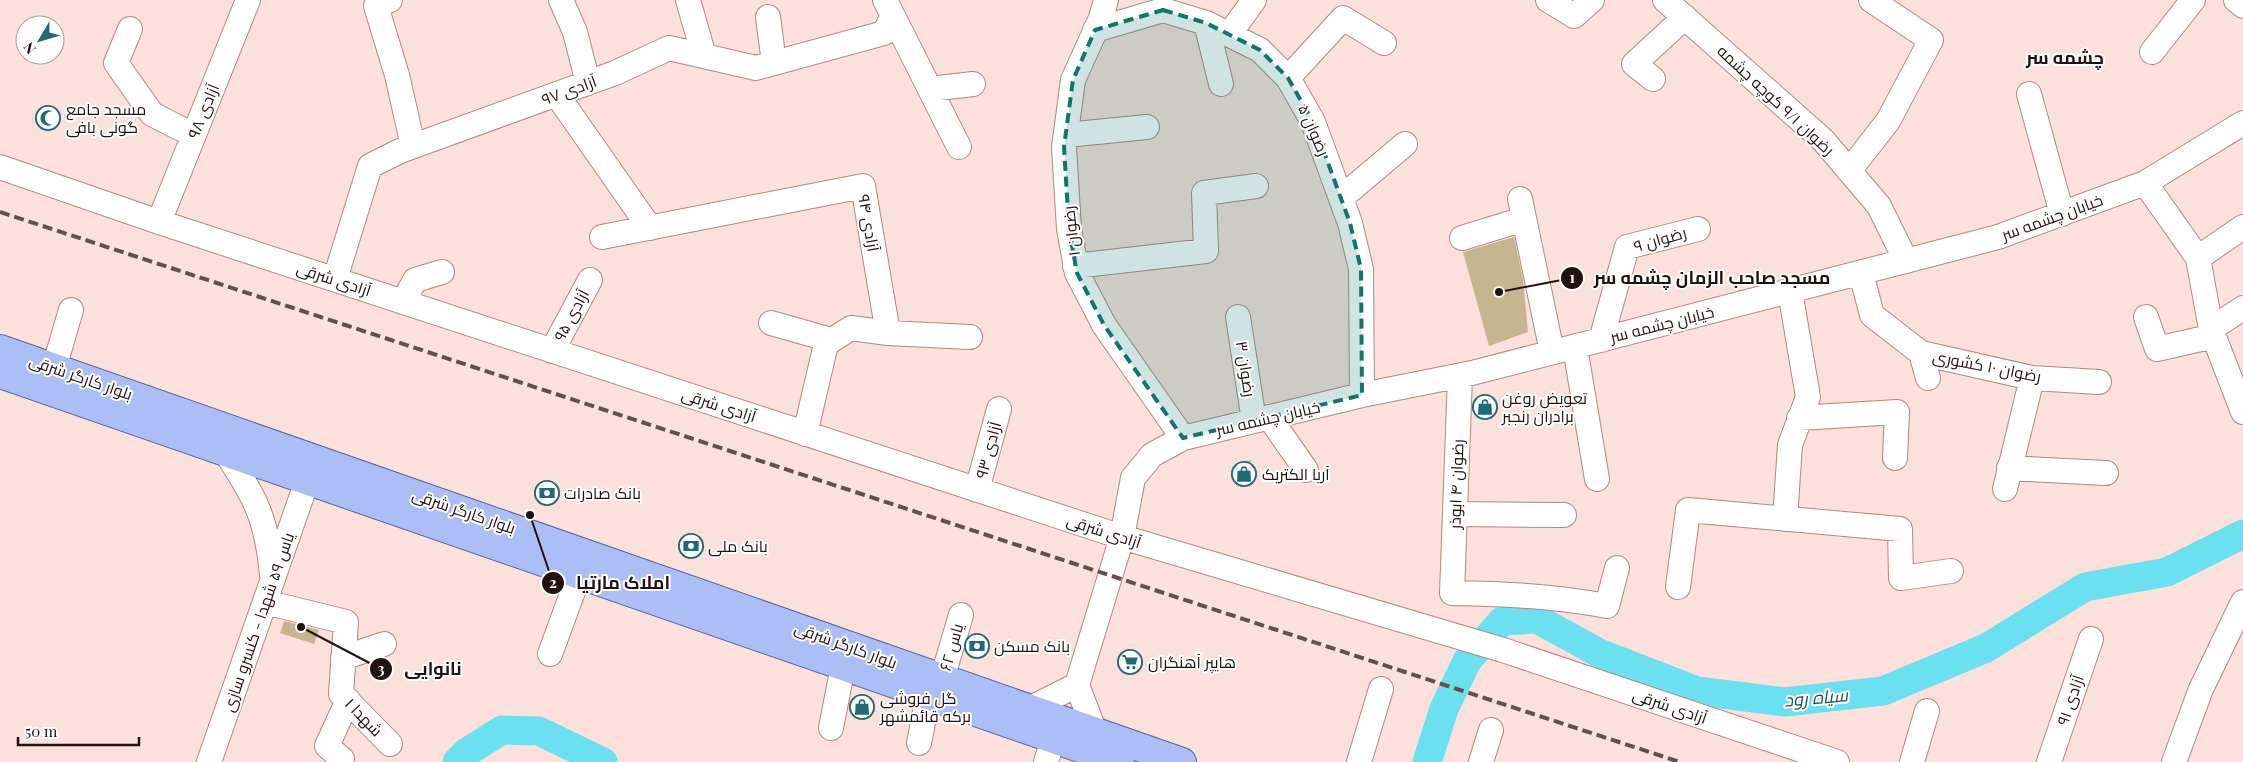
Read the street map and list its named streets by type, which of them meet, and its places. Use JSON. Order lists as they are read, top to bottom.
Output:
{
  "streets": {
    "main road": ["بلوار کارگر شرقی"],
    "street": [
      "آزادی ۹۷",
      "رضوان ۹/۱ کوچه چشمه",
      "آزادی ۹۸",
      "رضوان ۵",
      "خیابان چشمه سر",
      "آزادی ۹۴",
      "رضوان ۱",
      "رضوان ۹",
      "آزادی شرقی",
      "آزادی ۹۵",
      "رضوان ۱۰ کشوری",
      "رضوان ۳",
      "آزادی ۹۳",
      "رضوان ۴ ابوذر",
      "یاس ۵۹ شهدا - کنسرو سازی",
      "یاس ۶۲",
      "آزادی ۹۱",
      "شهدا ۱"
    ]
  },
  "crossings": [
    ["آزادی ۹۷", "آزادی شرقی"],
    ["رضوان ۹/۱ کوچه چشمه", "خیابان چشمه سر"],
    ["آزادی ۹۸", "آزادی شرقی"],
    ["رضوان ۵", "خیابان چشمه سر"],
    ["رضوان ۵", "رضوان ۱"],
    ["خیابان چشمه سر", "رضوان ۱"],
    ["خیابان چشمه سر", "رضوان ۹"],
    ["خیابان چشمه سر", "آزادی شرقی"],
    ["خیابان چشمه سر", "رضوان ۱۰ کشوری"],
    ["خیابان چشمه سر", "رضوان ۳"],
    ["خیابان چشمه سر", "رضوان ۴ ابوذر"],
    ["آزادی شرقی", "آزادی ۹۵"],
    ["آزادی شرقی", "آزادی ۹۳"],
    ["بلوار کارگر شرقی", "یاس ۵۹ شهدا - کنسرو سازی"],
    ["بلوار کارگر شرقی", "یاس ۶۲"],
    ["یاس ۵۹ شهدا - کنسرو سازی", "شهدا ۱"]
  ],
  "districts": ["چشمه سر"],
  "water": ["سیاه رود"],
  "places": {
    "mosque": ["مسجد جامع گونی بافی"],
    "other": ["مسجد صاحب الزمان چشمه سر", "املاک مارتیا", "نانوایی"],
    "shop": ["تعویض روغن برادران رنجبر", "آریا الکتریک", "گل فروشی برکه قائمشهر"],
    "bank": ["بانک صادرات", "بانک ملی", "بانک مسکن"],
    "supermarket": ["هایپر آهنگران"]
  },
  "scale_bar": "50 m",
  "north": "bottom left"
}
